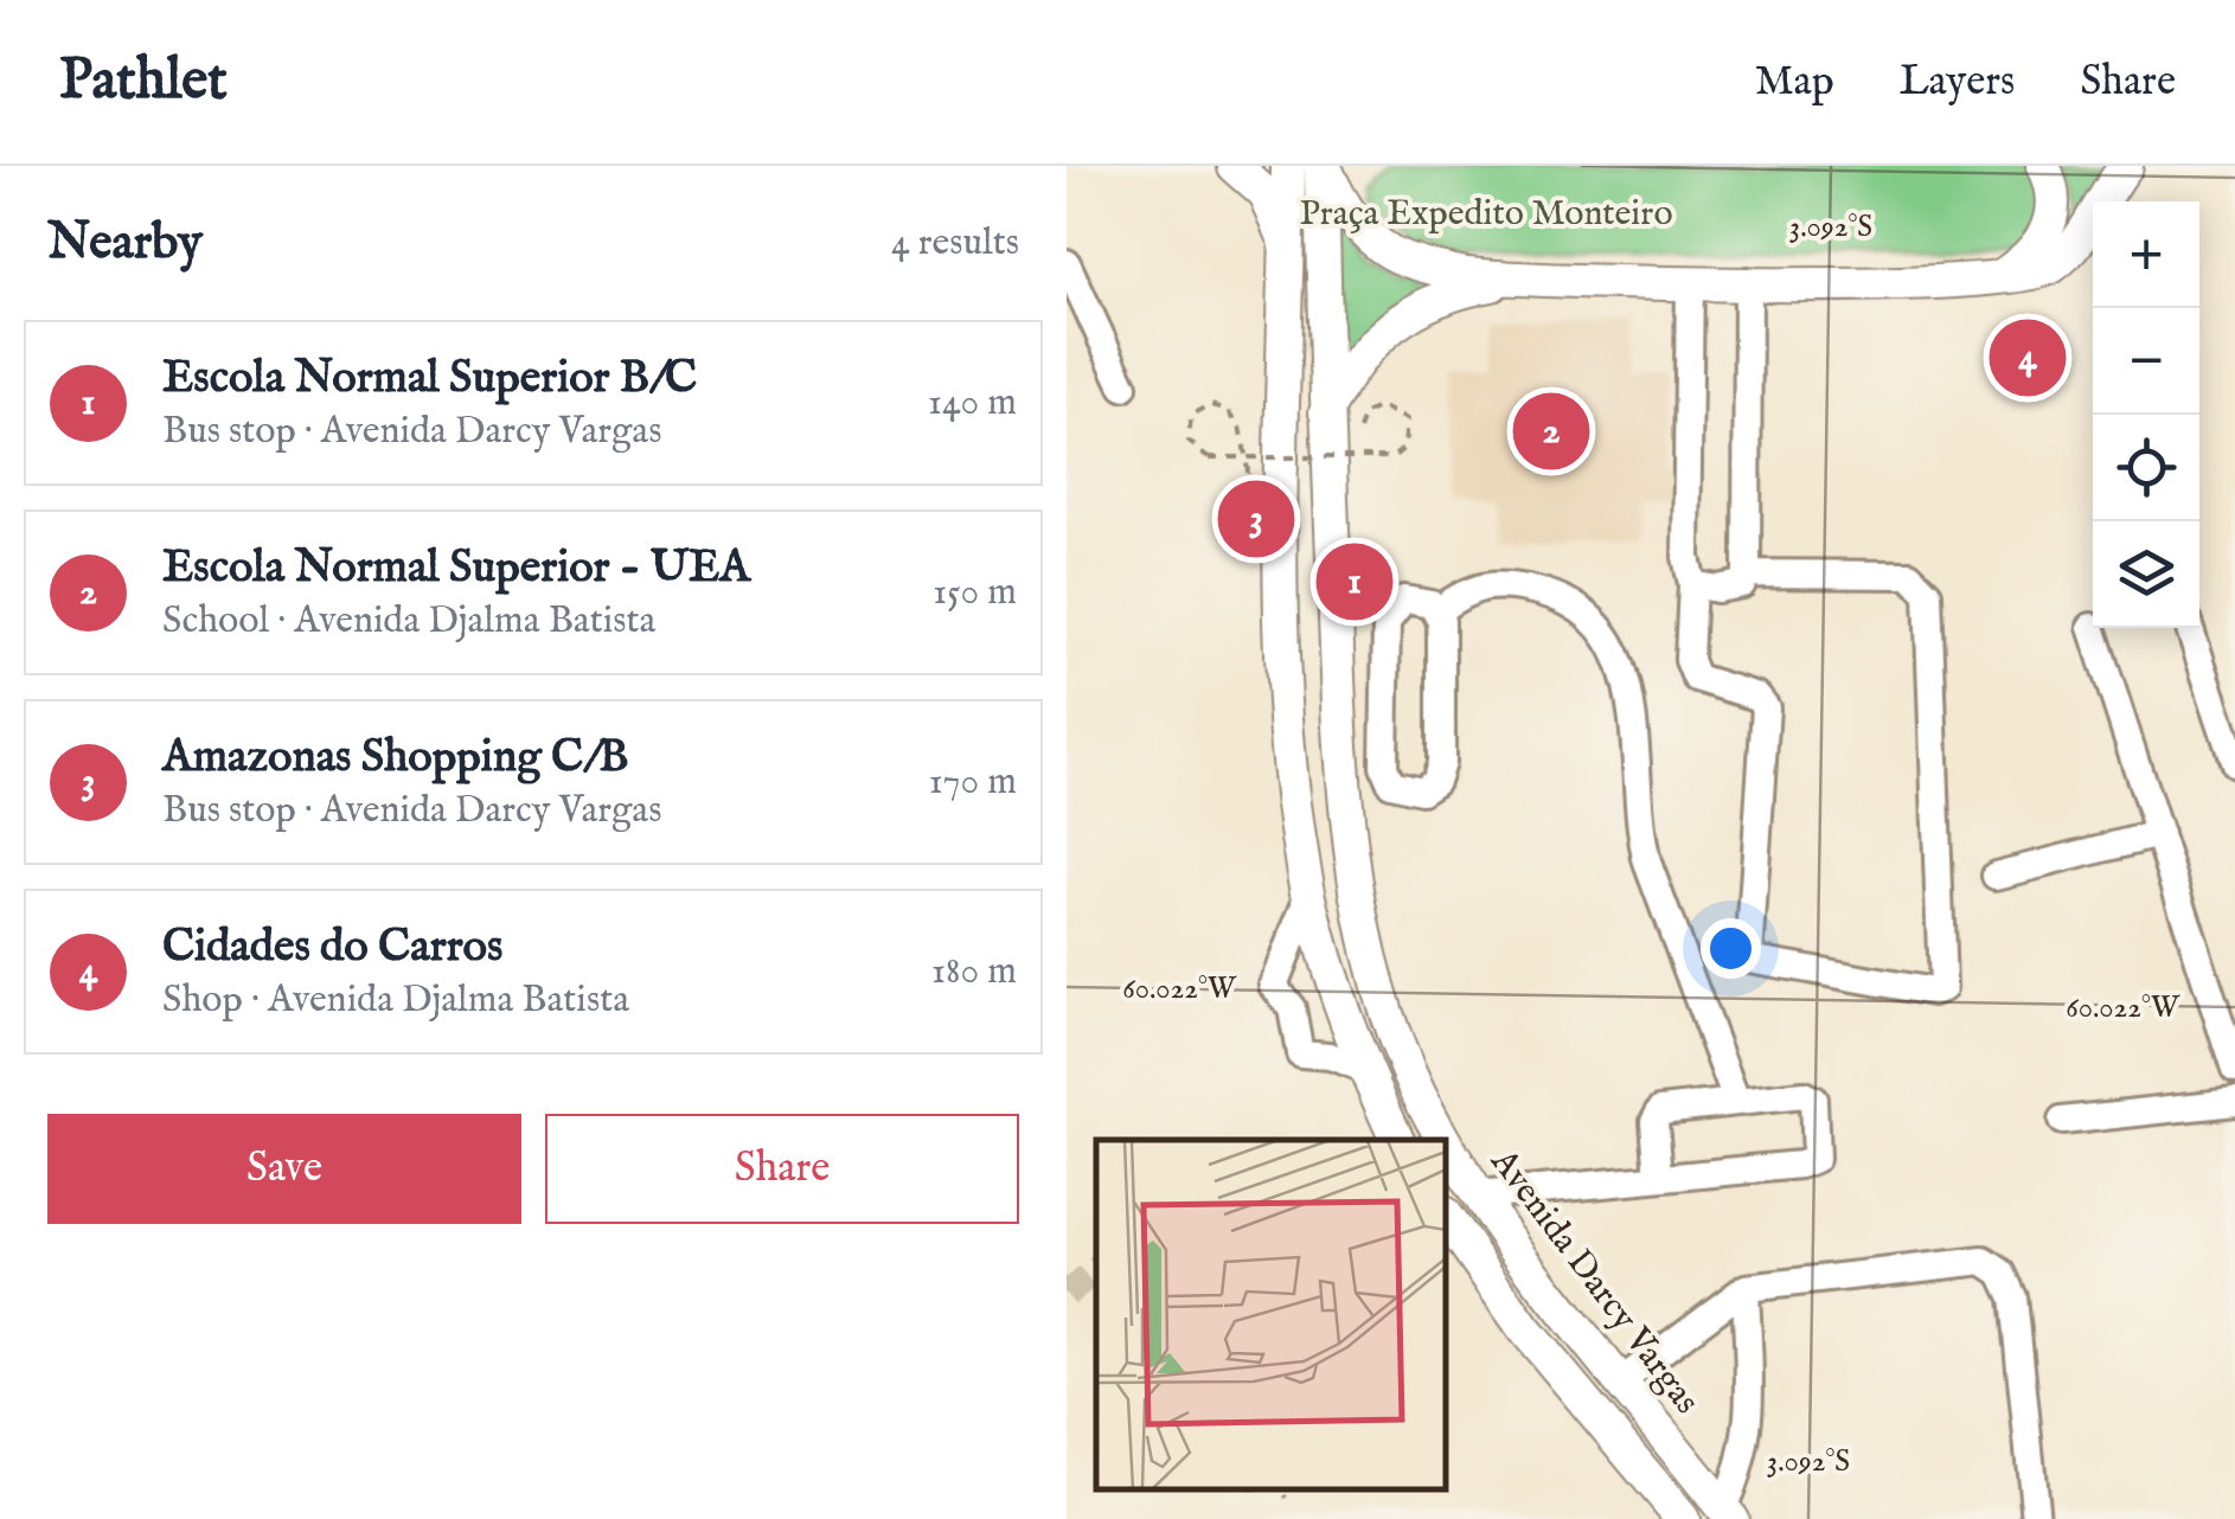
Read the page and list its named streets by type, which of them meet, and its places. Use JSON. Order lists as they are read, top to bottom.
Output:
{
  "streets": {
    "main road": ["Avenida Darcy Vargas"]
  },
  "parks": ["Praça Expedito Monteiro"],
  "page": {
    "header": "Pathlet",
    "nav": ["Map", "Layers", "Share"],
    "heading": ["Nearby", "4 results"],
    "map_buttons": ["+", "−"],
    "pins": [
      "4",
      "2",
      "3",
      "1"
    ],
    "list": [
      {
        "mark": "1",
        "name": "Escola Normal Superior B/C",
        "note": "Bus stop · Avenida Darcy Vargas",
        "value": "140 m"
      },
      {
        "mark": "2",
        "name": "Escola Normal Superior - UEA",
        "note": "School · Avenida Djalma Batista",
        "value": "150 m"
      },
      {
        "mark": "3",
        "name": "Amazonas Shopping C/B",
        "note": "Bus stop · Avenida Darcy Vargas",
        "value": "170 m"
      },
      {
        "mark": "4",
        "name": "Cidades do Carros",
        "note": "Shop · Avenida Djalma Batista",
        "value": "180 m"
      }
    ],
    "buttons": ["Save", "Share"]
  },
  "coordinates": ["3.092°S", "60.022°W"]
}
